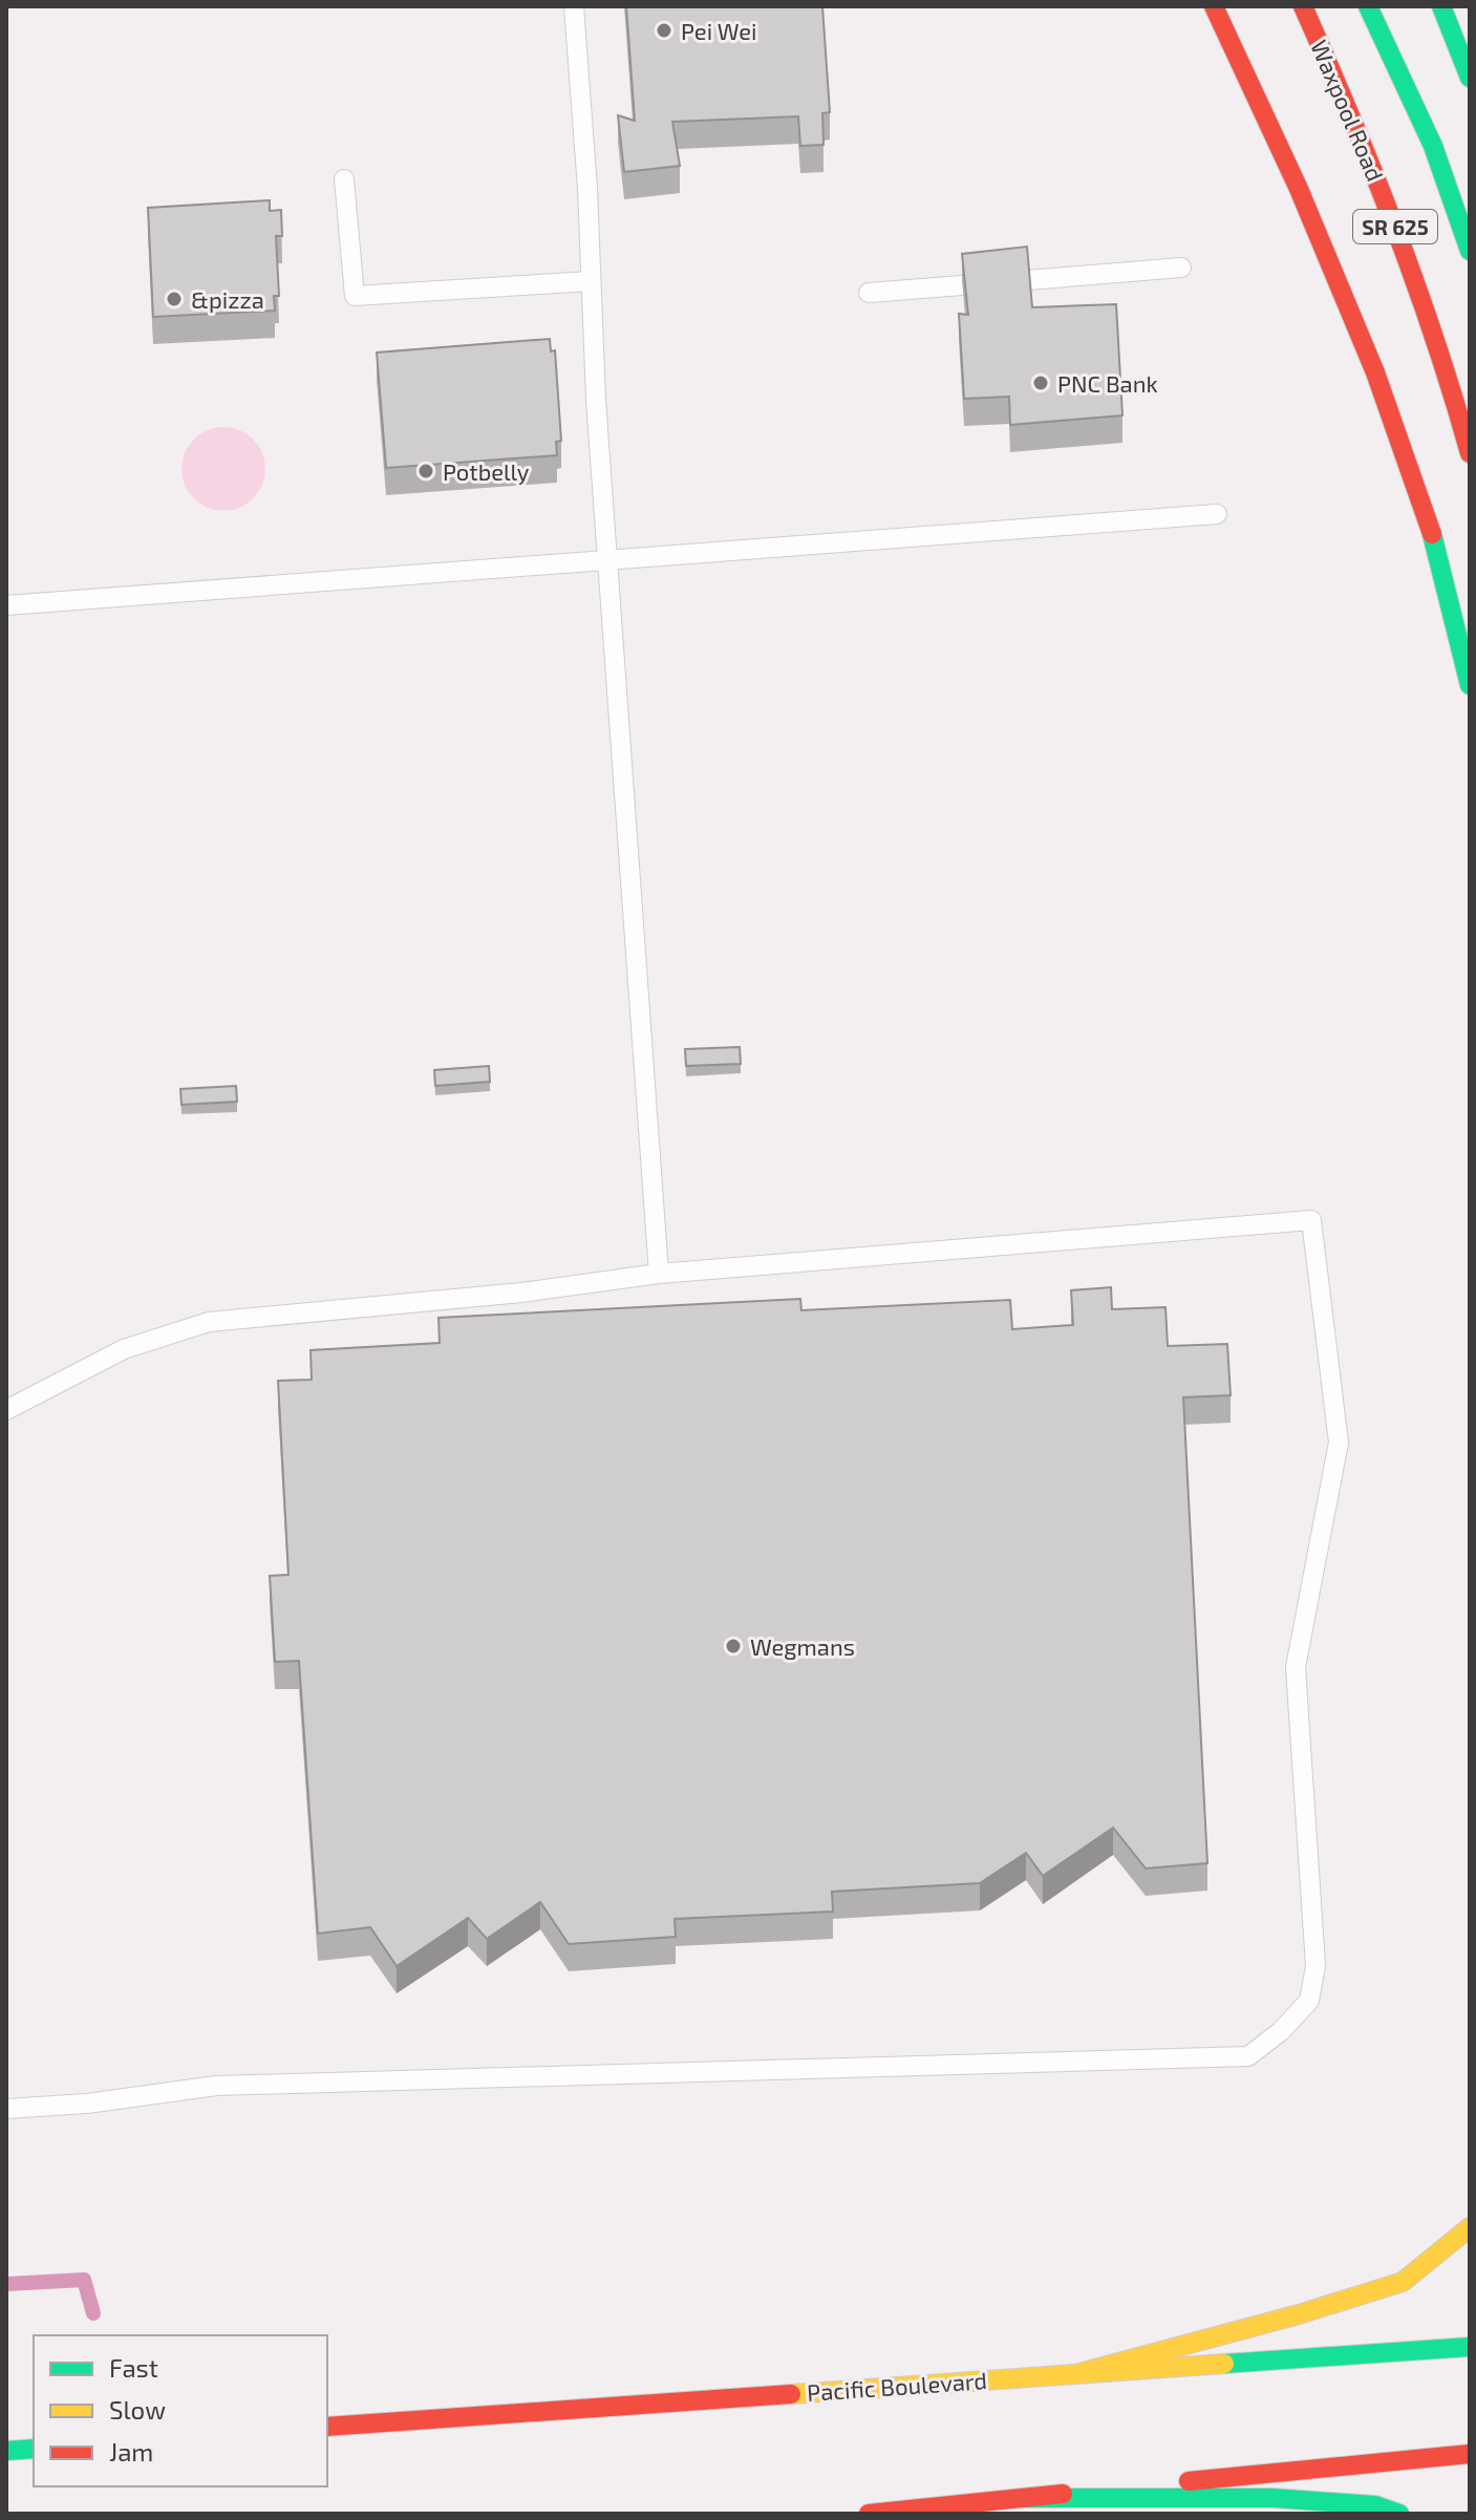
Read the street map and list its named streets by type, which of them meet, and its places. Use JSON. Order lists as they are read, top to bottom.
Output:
{
  "streets": {
    "main road": ["Waxpool Road", "SR 625", "Pacific Boulevard"]
  },
  "places": [
    "Pei Wei",
    "&pizza",
    "PNC Bank",
    "Potbelly",
    "Wegmans"
  ],
  "legend": ["Fast", "Slow", "Jam"]
}
